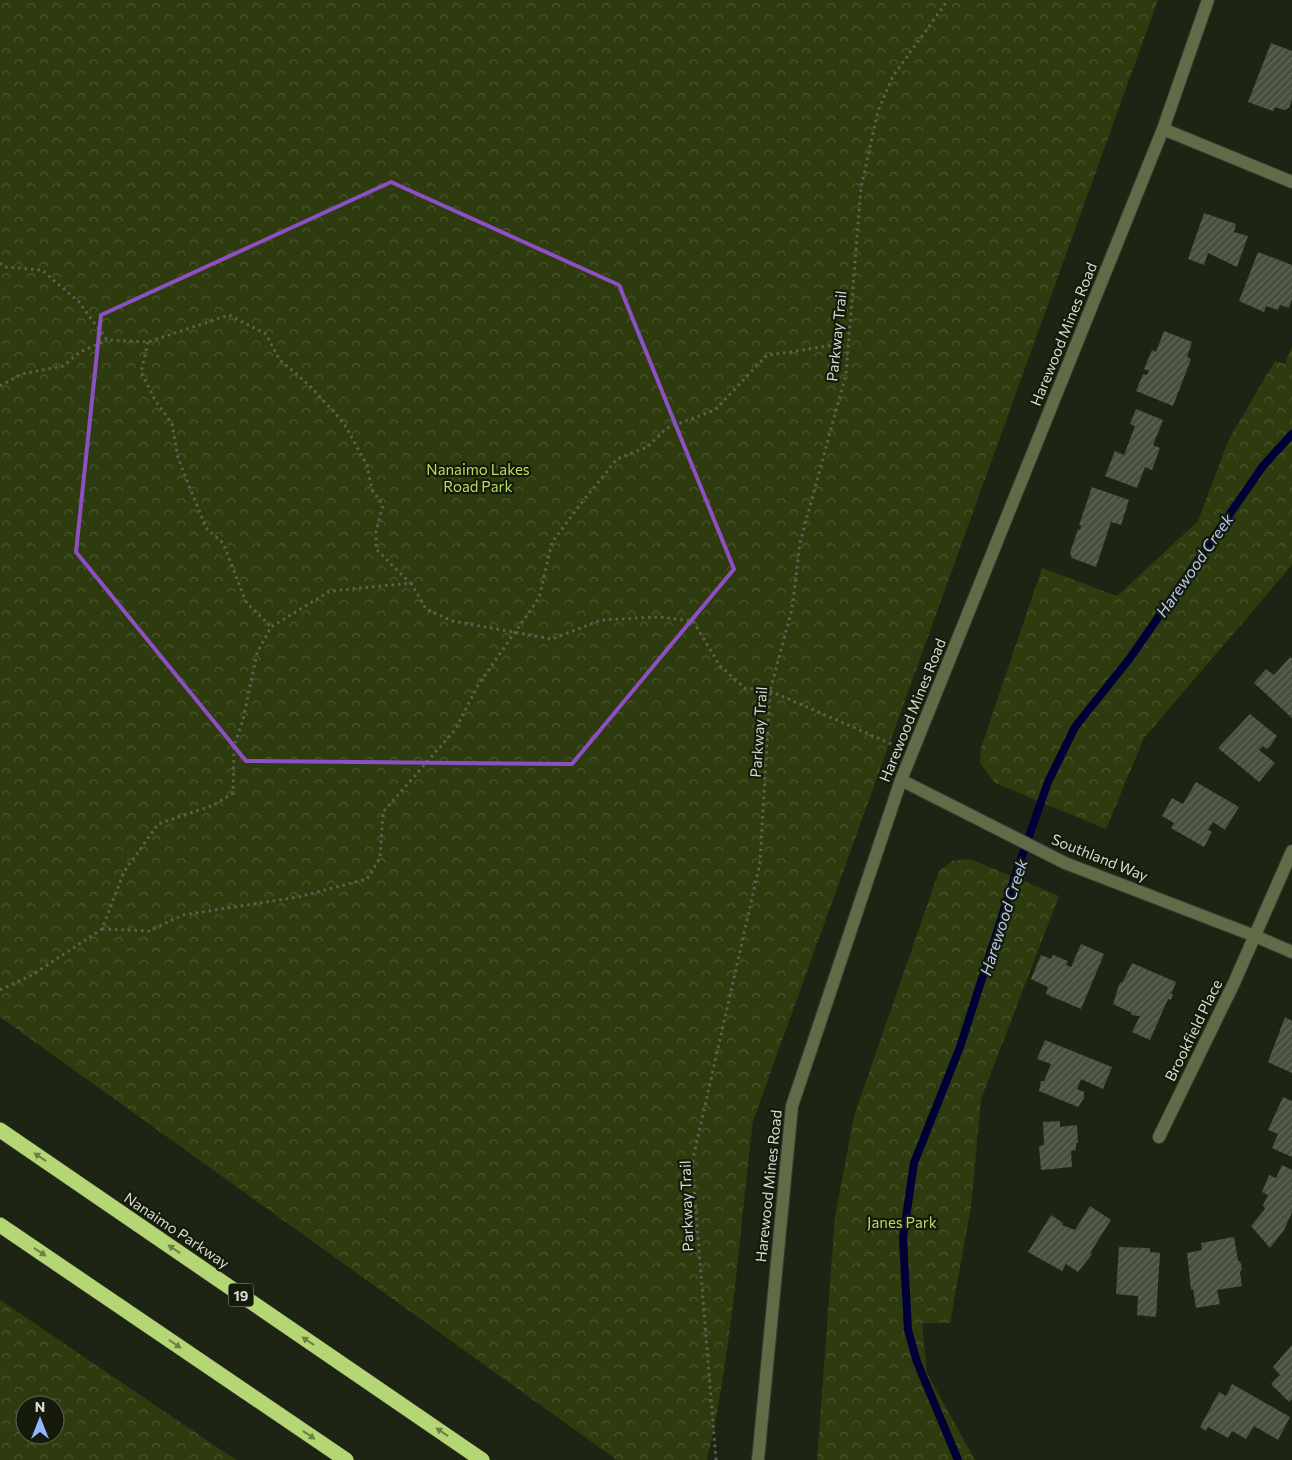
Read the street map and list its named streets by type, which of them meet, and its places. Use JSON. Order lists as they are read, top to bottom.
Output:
{
  "streets": {
    "highway": ["Nanaimo Parkway", "19"],
    "street": ["Harewood Mines Road", "Southland Way", "Brookfield Place"],
    "path": ["Parkway Trail"]
  },
  "crossings": [
    ["Harewood Mines Road", "Southland Way"],
    ["Southland Way", "Brookfield Place"]
  ],
  "water": ["Harewood Creek"],
  "parks": ["Nanaimo Lakes Road Park", "Janes Park"],
  "north": "top"
}
